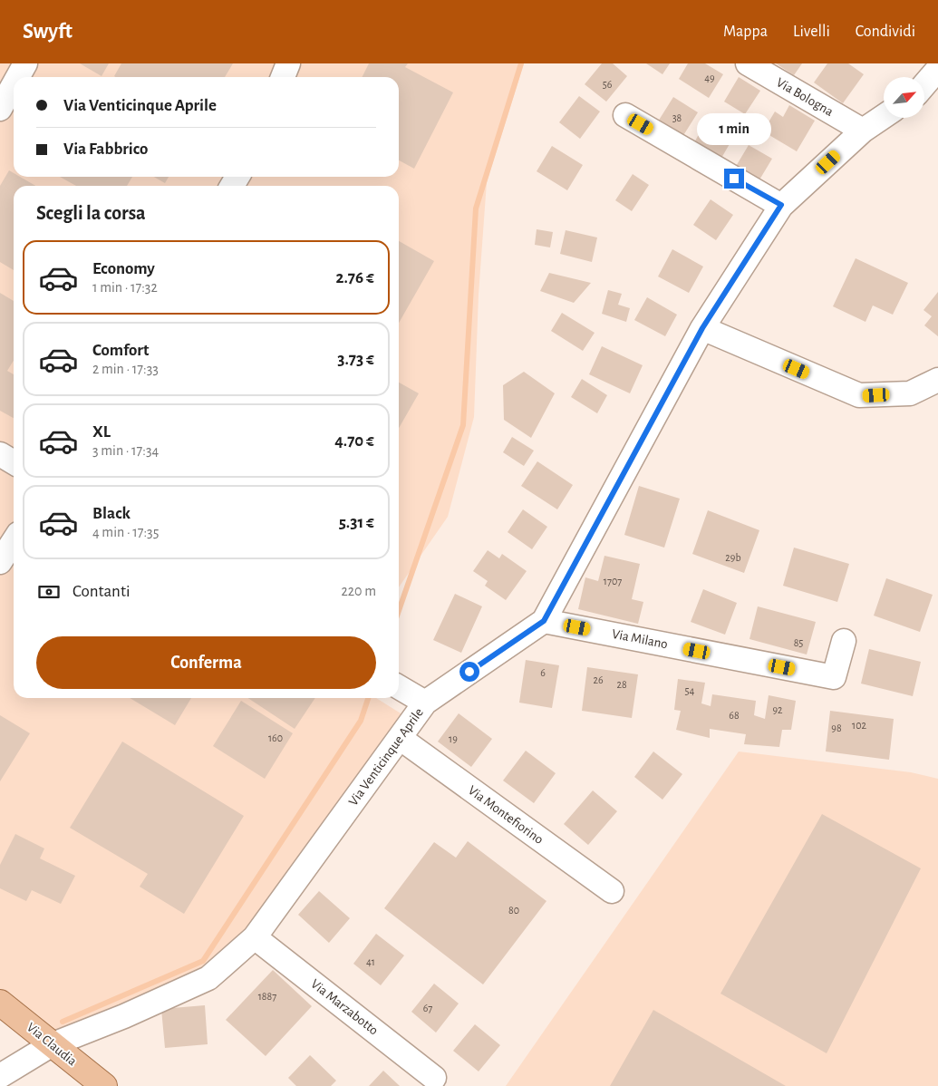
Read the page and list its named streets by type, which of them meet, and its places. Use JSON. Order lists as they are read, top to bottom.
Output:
{
  "streets": {
    "main road": ["Via Claudia"],
    "street": [
      "Via Bologna",
      "Via Milano",
      "Via Venticinque Aprile",
      "Via Montefiorino",
      "Via Marzabotto"
    ]
  },
  "crossings": [
    ["Via Bologna", "Via Venticinque Aprile"],
    ["Via Milano", "Via Venticinque Aprile"],
    ["Via Venticinque Aprile", "Via Montefiorino"],
    ["Via Venticinque Aprile", "Via Marzabotto"],
    ["Via Venticinque Aprile", "Via Claudia"]
  ],
  "house_numbers": [
    "49",
    "56",
    "38",
    "29b",
    "1707",
    "85",
    "6",
    "26",
    "28",
    "54",
    "92",
    "68",
    "102",
    "98",
    "160",
    "19",
    "80",
    "41",
    "1887",
    "67"
  ],
  "north": "top right",
  "page": {
    "header": "Swyft",
    "nav": ["Mappa", "Livelli", "Condividi"],
    "banner": ["Via Venticinque Aprile", "Via Fabbrico"],
    "bubble": "1 min",
    "heading": "Scegli la corsa",
    "list": [
      {
        "name": "Economy",
        "note": "1 min · 17:32",
        "value": "2.76 €"
      },
      {
        "name": "Comfort",
        "note": "2 min · 17:33",
        "value": "3.73 €"
      },
      {
        "name": "XL",
        "note": "3 min · 17:34",
        "value": "4.70 €"
      },
      {
        "name": "Black",
        "note": "4 min · 17:35",
        "value": "5.31 €"
      }
    ],
    "pay": ["Contanti", "220 m"],
    "buttons": "Conferma"
  }
}
